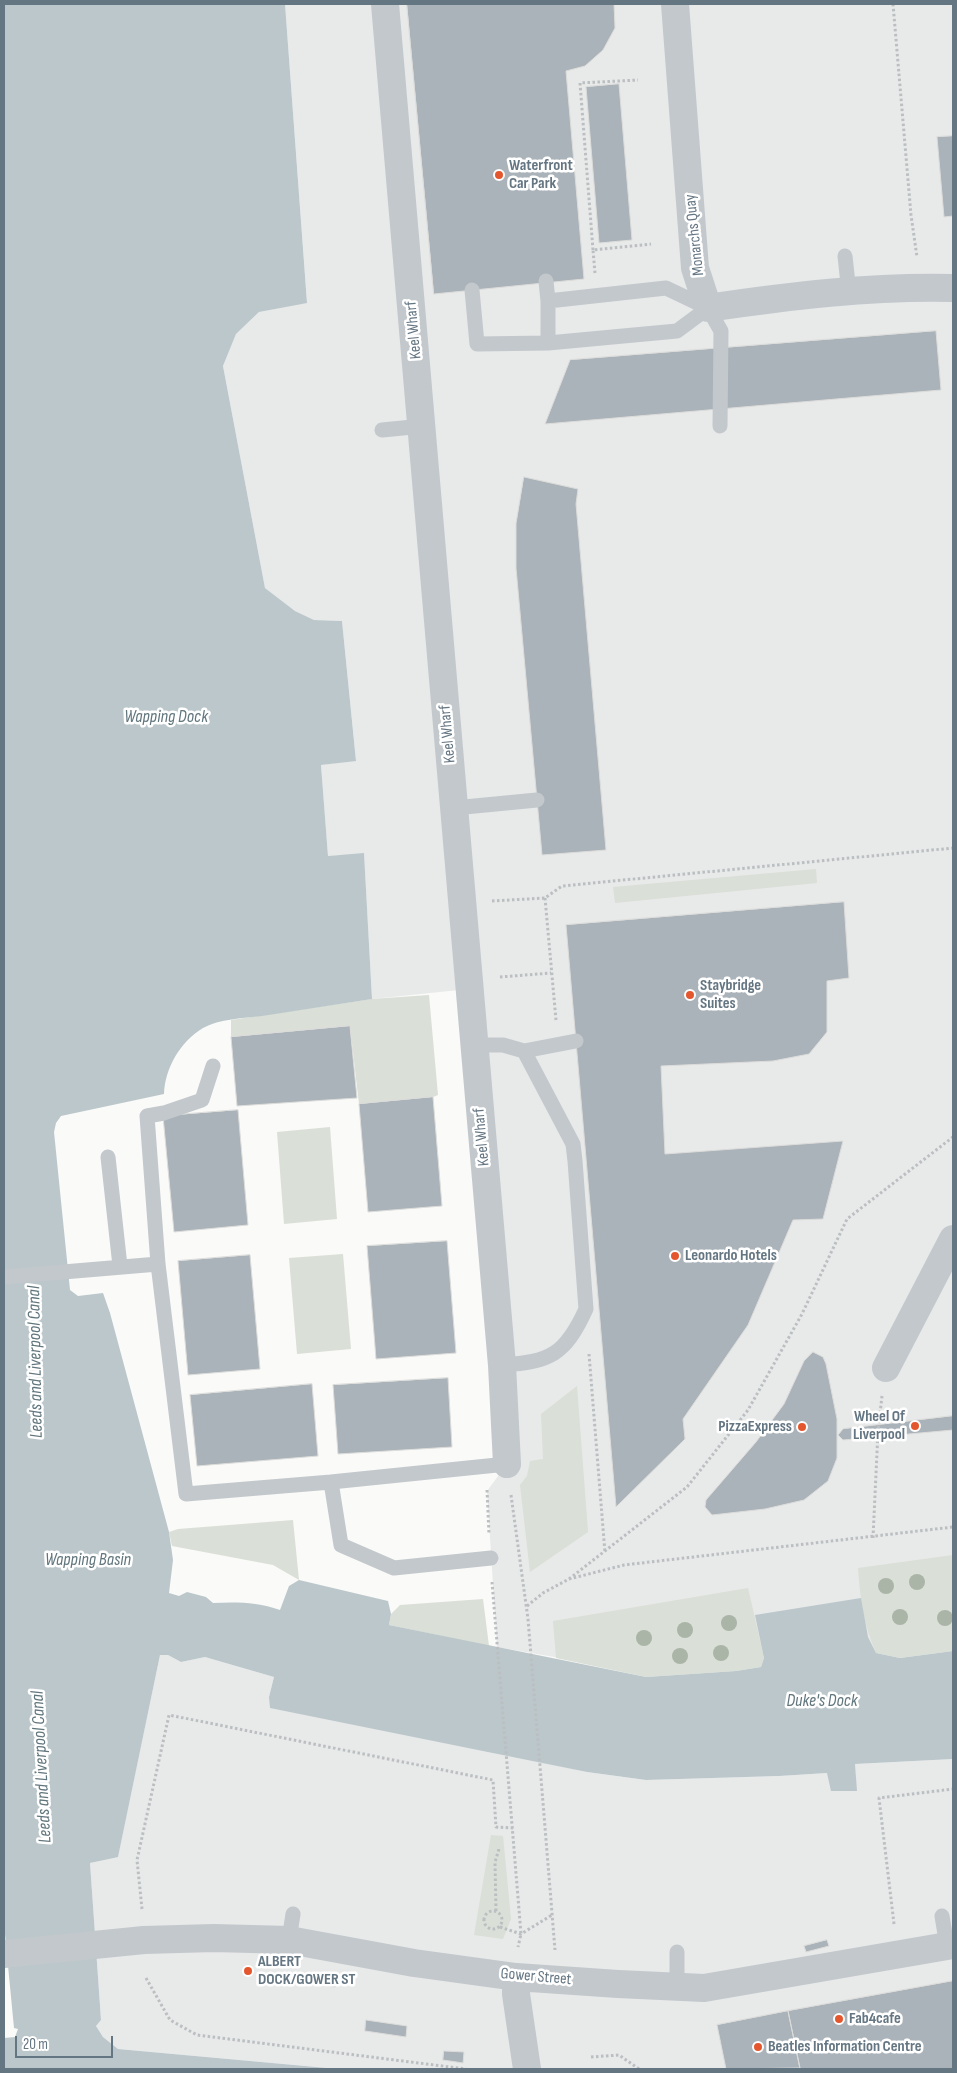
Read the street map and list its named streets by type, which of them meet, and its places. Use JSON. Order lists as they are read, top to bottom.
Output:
{
  "streets": {
    "street": ["Monarchs Quay", "Keel Wharf", "Gower Street"]
  },
  "water": [
    "Wapping Dock",
    "Leeds and Liverpool Canal",
    "Wapping Basin",
    "Duke's Dock"
  ],
  "places": [
    "Waterfront Car Park",
    "Staybridge Suites",
    "Leonardo Hotels",
    "Wheel Of Liverpool",
    "PizzaExpress",
    "ALBERT DOCK/GOWER ST",
    "Fab4cafe",
    "Beatles Information Centre"
  ],
  "scale_bar": "20 m"
}
